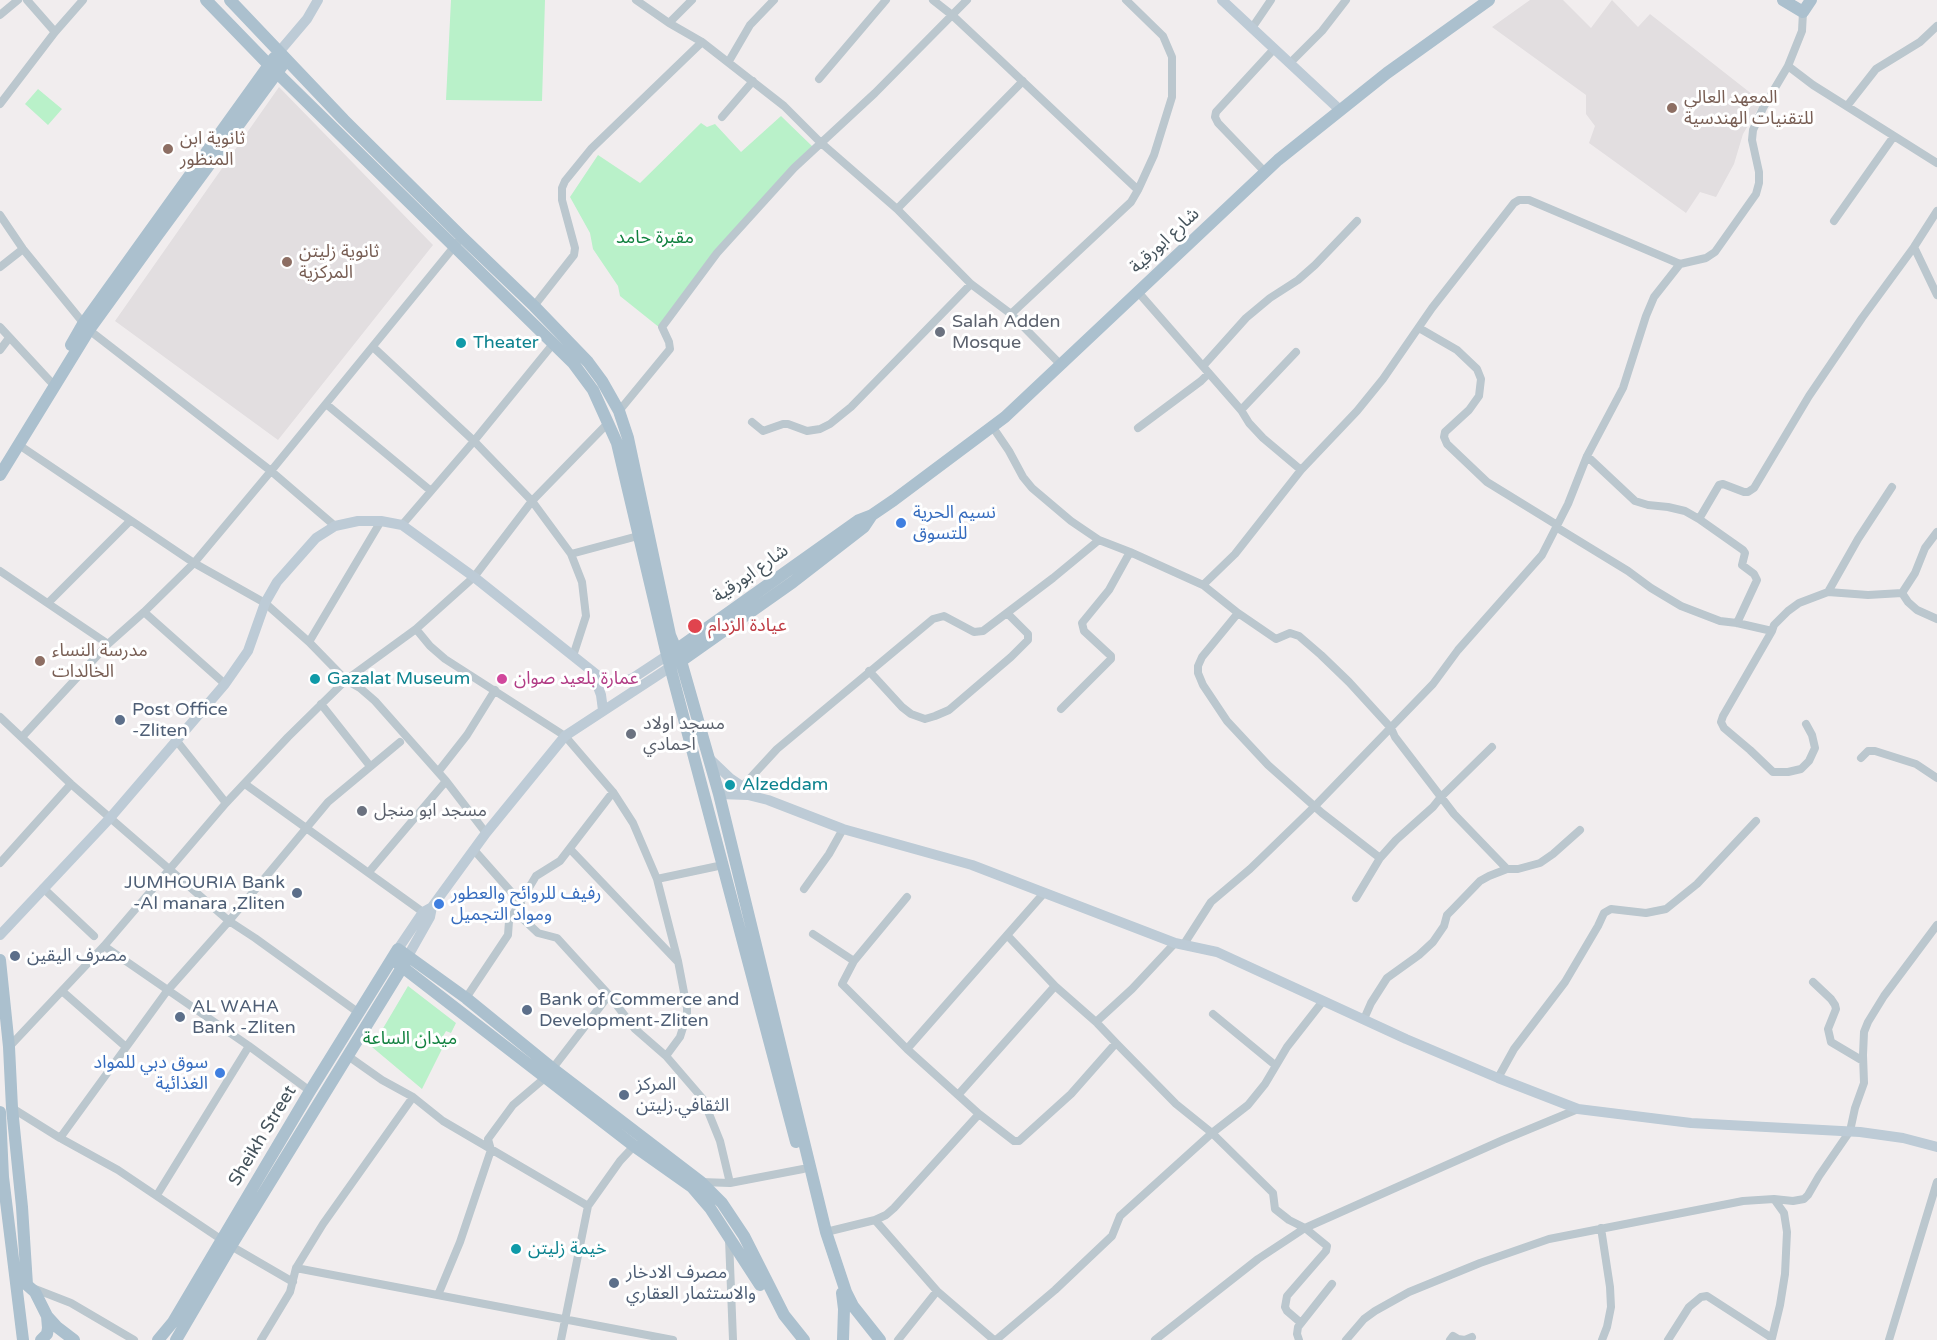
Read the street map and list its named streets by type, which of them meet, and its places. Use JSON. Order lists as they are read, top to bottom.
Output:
{
  "streets": {
    "main road": ["شارع ابورقية", "Sheikh Street"]
  },
  "crossings": [
    ["شارع ابورقية", "Sheikh Street"]
  ],
  "parks": ["مقبرة حامد", "ميدان الساعة"],
  "places": [
    "المعهد العالي للتقنيات الهندسية",
    "ثانوية ابن المنظور",
    "ثانوية زليتن المركزية",
    "Salah Adden Mosque",
    "Theater",
    "نسيم الحرية للتسوق",
    "عيادة الزدام",
    "مدرسة النساء الخالدات",
    "Gazalat Museum",
    "عمارة بلعيد صوان",
    "Post Office -Zliten",
    "مسجد اولاد احمادي",
    "Alzeddam",
    "مسجد ابو منجل",
    "JUMHOURIA Bank -Al manara ,Zliten",
    "رفيف للروائح والعطور ومواد التجميل",
    "مصرف اليقين",
    "Bank of Commerce and Development-Zliten",
    "AL WAHA Bank -Zliten",
    "سوق دبي للمواد الغذائية",
    "المركز الثقافي.زليتن",
    "خيمة زليتن",
    "مصرف اﻻدخار واﻻستثمار العقاري"
  ]
}
